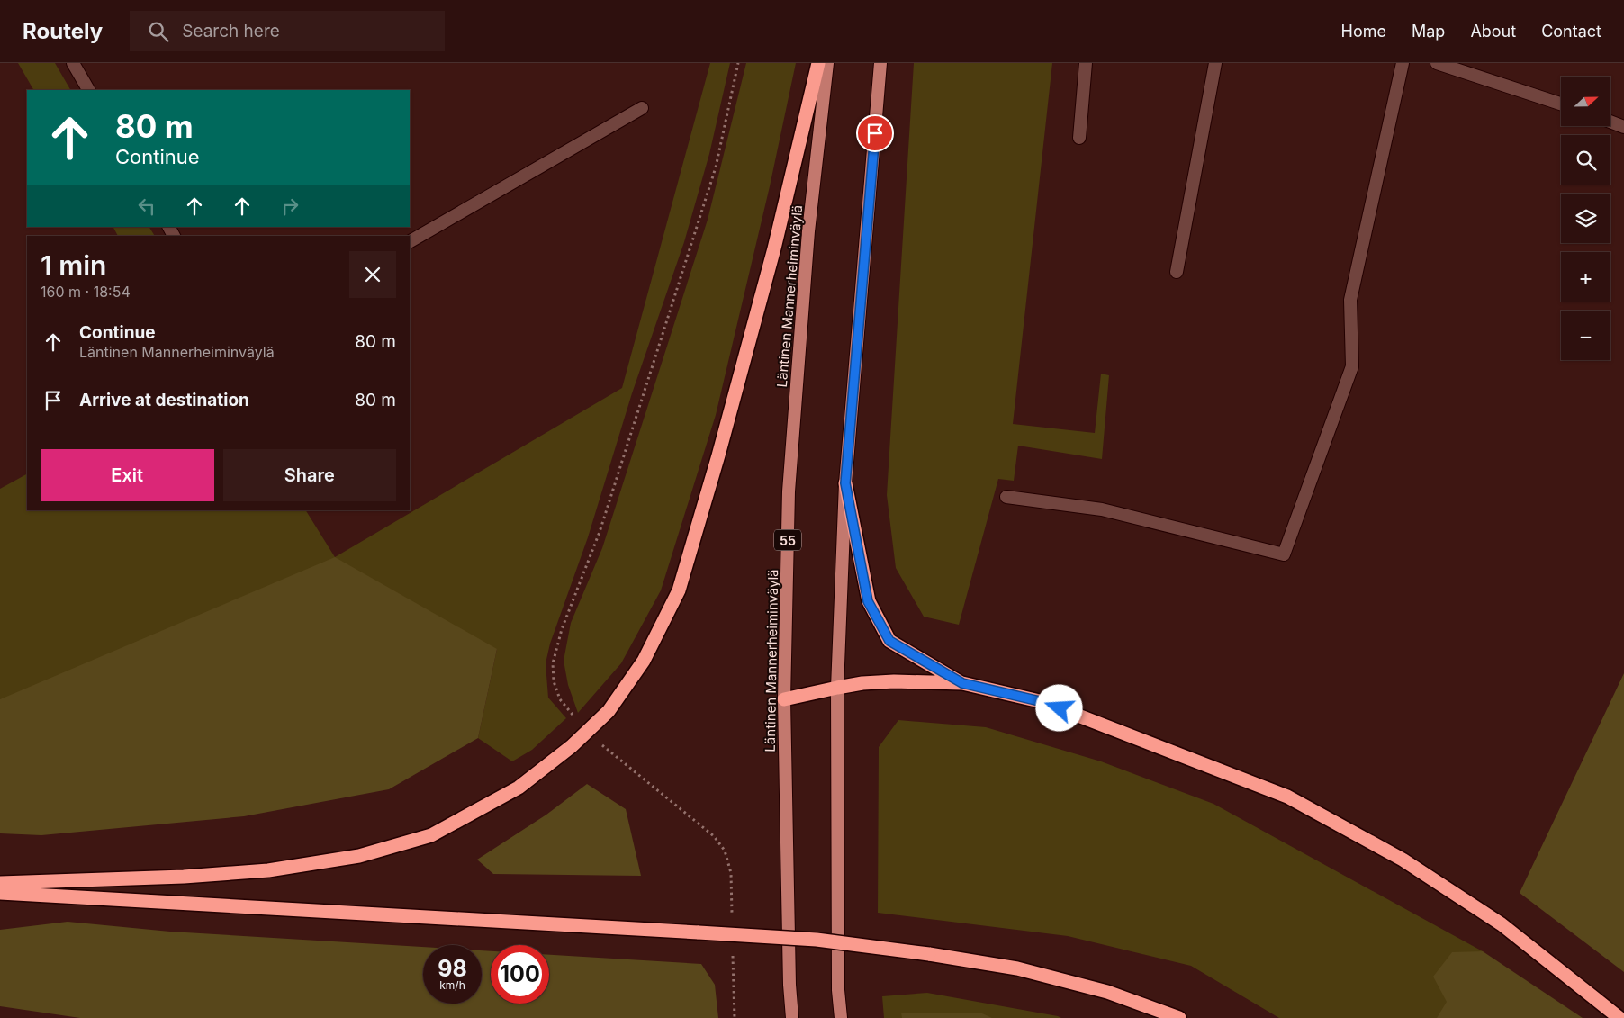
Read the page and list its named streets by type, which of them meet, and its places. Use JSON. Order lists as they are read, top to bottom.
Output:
{
  "streets": {
    "main road": ["Läntinen Mannerheiminväylä", "55"]
  },
  "north": "right",
  "page": {
    "header": "Routely",
    "search": "Search here",
    "nav": [
      "Home",
      "Map",
      "About",
      "Contact"
    ],
    "map_buttons": ["+", "−"],
    "turn": ["80 m", "Continue"],
    "heading": ["1 min", "160 m · 18:54"],
    "list": [
      {
        "name": "Continue",
        "note": "Läntinen Mannerheiminväylä",
        "value": "80 m"
      },
      {
        "name": "Arrive at destination",
        "value": "80 m"
      }
    ],
    "buttons": ["Exit", "Share"],
    "speed": "98 km/h",
    "limit": "100"
  }
}
